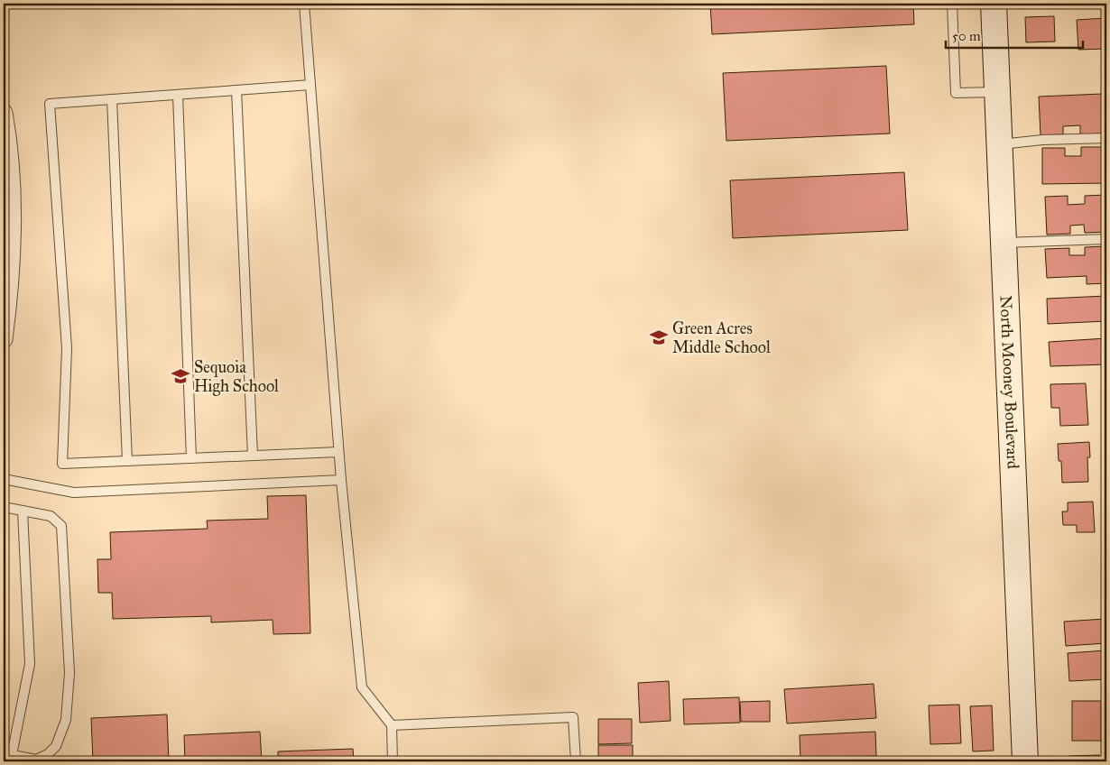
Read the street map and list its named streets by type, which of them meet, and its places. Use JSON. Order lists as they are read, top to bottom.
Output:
{
  "streets": {
    "street": ["North Mooney Boulevard"]
  },
  "places": {
    "school or university": ["Green Acres Middle School", "Sequoia High School"]
  },
  "scale_bar": "50 m"
}
